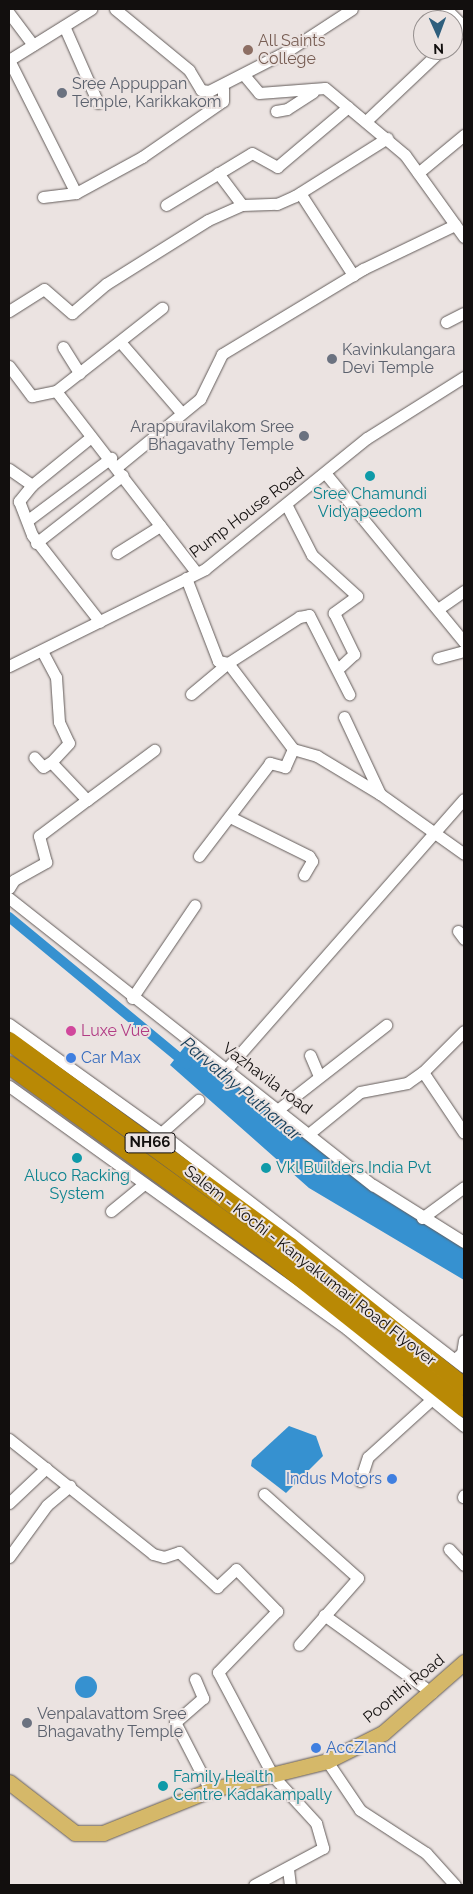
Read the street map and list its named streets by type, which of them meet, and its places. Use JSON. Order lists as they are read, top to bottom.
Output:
{
  "streets": {
    "highway": ["NH66", "Salem - Kochi - Kanyakumari Road Flyover"],
    "main road": ["Poonthi Road"],
    "street": ["Pump House Road", "Vazhavila road"]
  },
  "water": ["Parvathy Puthanar"],
  "places": [
    "All Saints College",
    "Sree Appuppan Temple, Karikkakom",
    "Kavinkulangara Devi Temple",
    "Arappuravilakom Sree Bhagavathy Temple",
    "Sree Chamundi Vidyapeedom",
    "Luxe Vue",
    "Car Max",
    "Aluco Racking System",
    "Vkl Builders India Pvt",
    "Indus Motors",
    "Venpalavattom Sree Bhagavathy Temple",
    "AccZland",
    "Family Health Centre Kadakampally"
  ],
  "north": "bottom"
}
